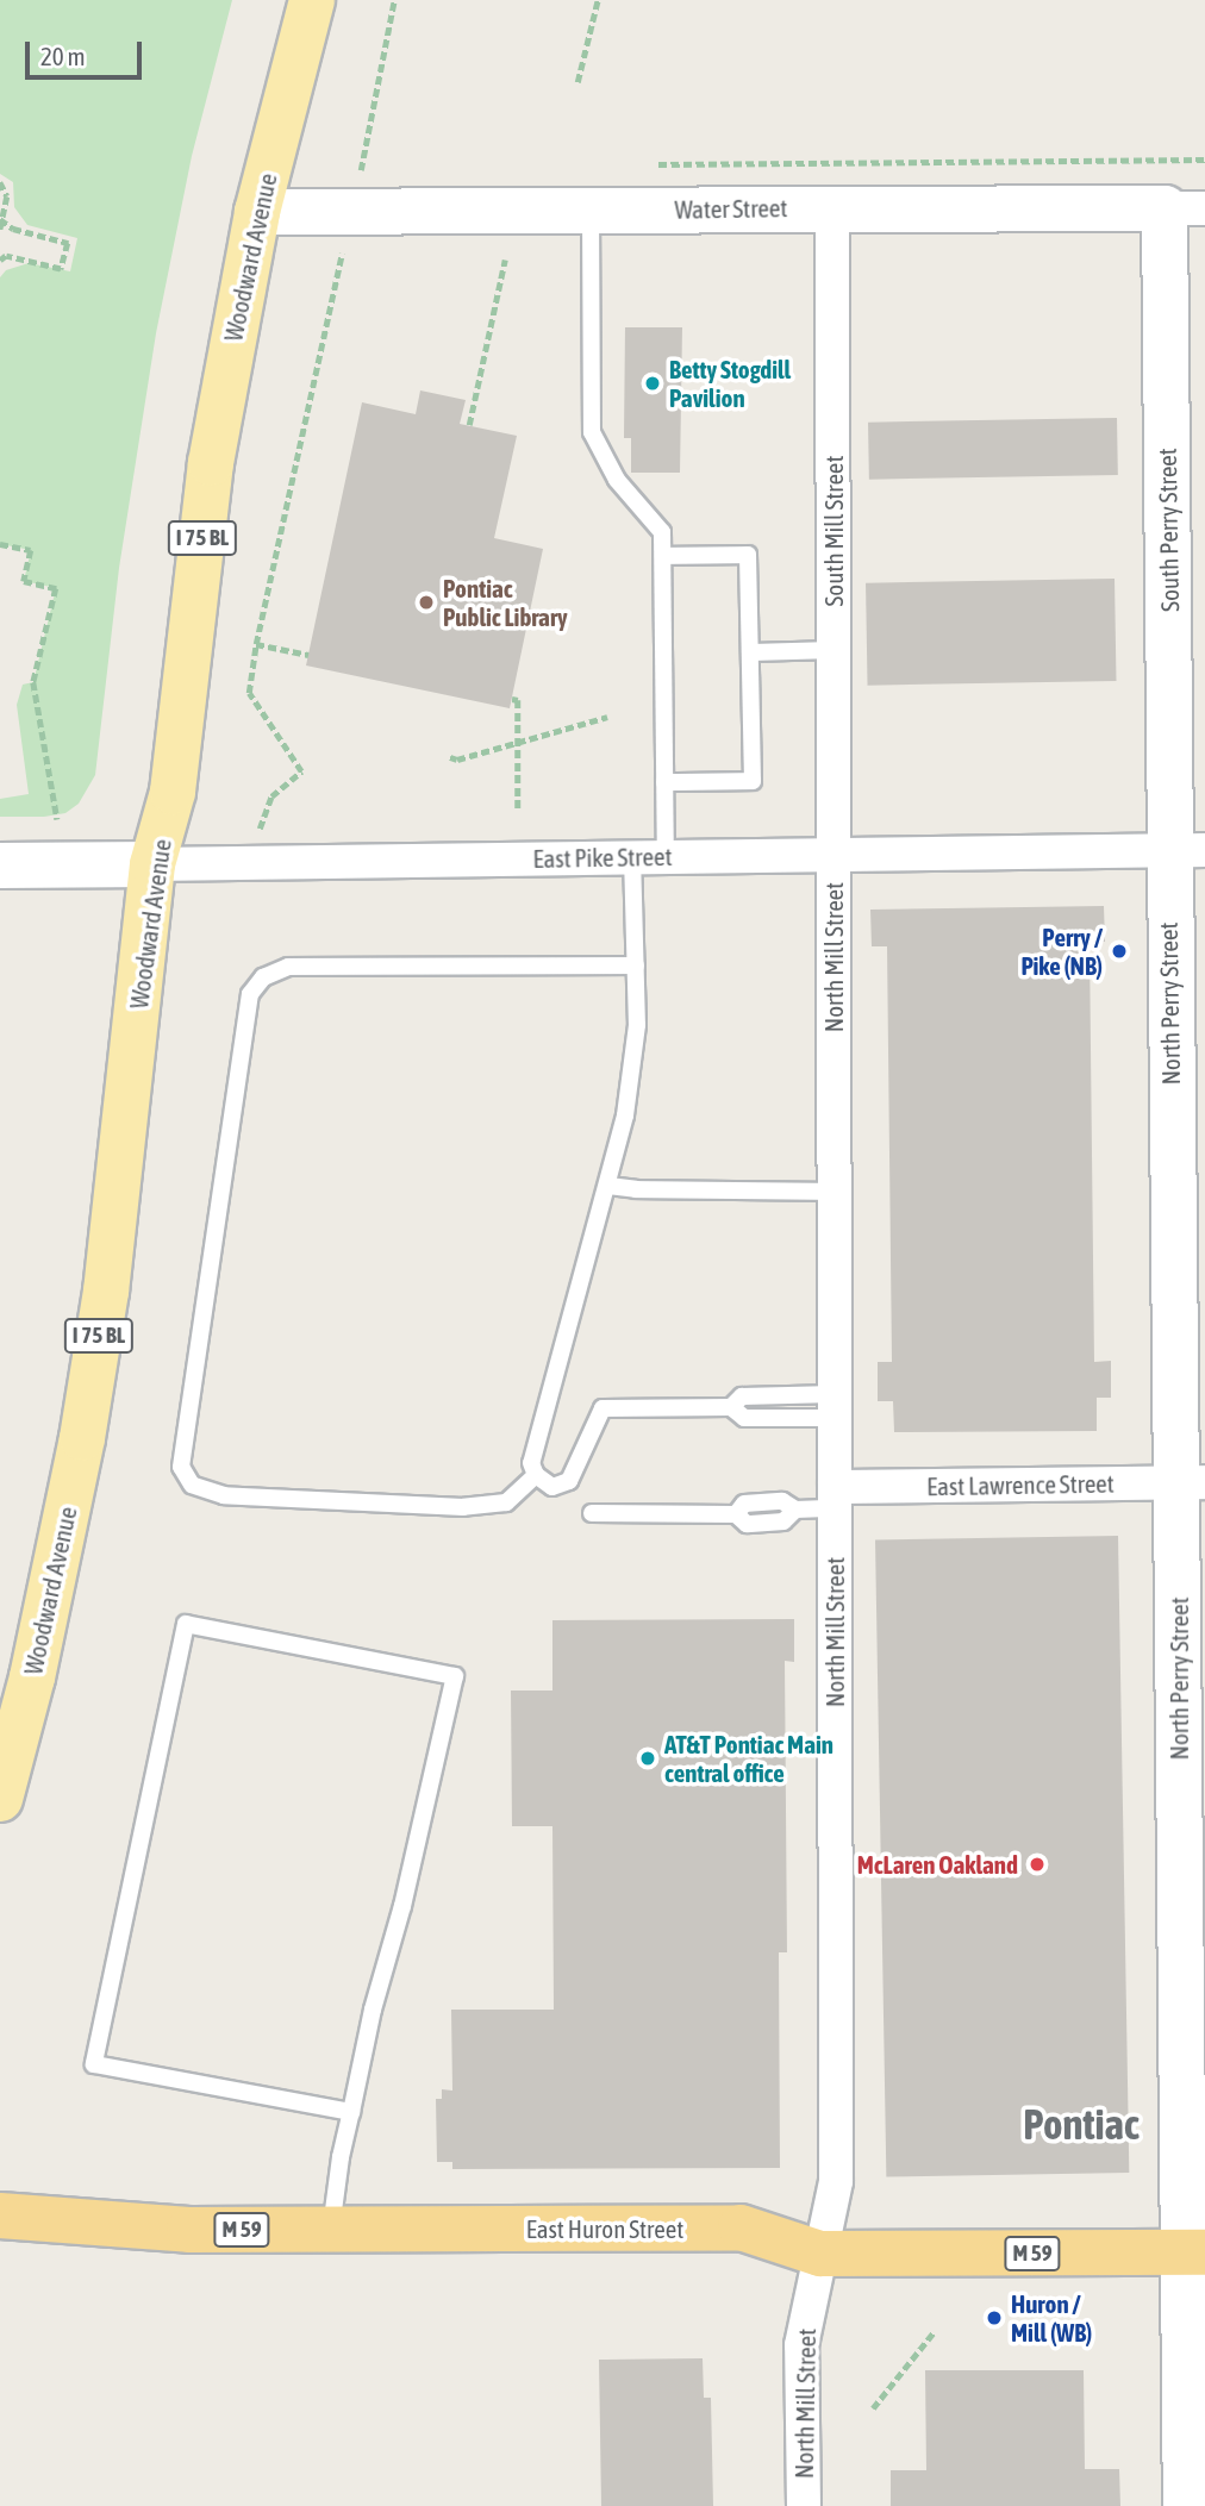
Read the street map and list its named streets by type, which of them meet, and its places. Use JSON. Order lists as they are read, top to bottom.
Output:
{
  "streets": {
    "highway": ["East Huron Street", "M 59"],
    "main road": ["Woodward Avenue", "I 75 BL"],
    "street": [
      "Water Street",
      "South Perry Street",
      "South Mill Street",
      "East Pike Street",
      "North Mill Street",
      "North Perry Street",
      "East Lawrence Street"
    ]
  },
  "crossings": [
    ["Water Street", "Woodward Avenue"],
    ["Water Street", "South Perry Street"],
    ["Water Street", "South Mill Street"],
    ["Woodward Avenue", "East Pike Street"],
    ["South Perry Street", "East Pike Street"],
    ["South Perry Street", "North Perry Street"],
    ["South Mill Street", "East Pike Street"],
    ["South Mill Street", "North Mill Street"],
    ["East Pike Street", "North Mill Street"],
    ["East Pike Street", "North Perry Street"],
    ["North Mill Street", "East Lawrence Street"],
    ["North Mill Street", "East Huron Street"],
    ["North Perry Street", "East Lawrence Street"],
    ["North Perry Street", "East Huron Street"]
  ],
  "districts": ["Pontiac"],
  "places": [
    "Betty Stogdill Pavilion",
    "Pontiac Public Library",
    "Perry / Pike (NB)",
    "AT&T Pontiac Main central office",
    "McLaren Oakland",
    "Huron / Mill (WB)"
  ],
  "scale_bar": "20 m"
}
